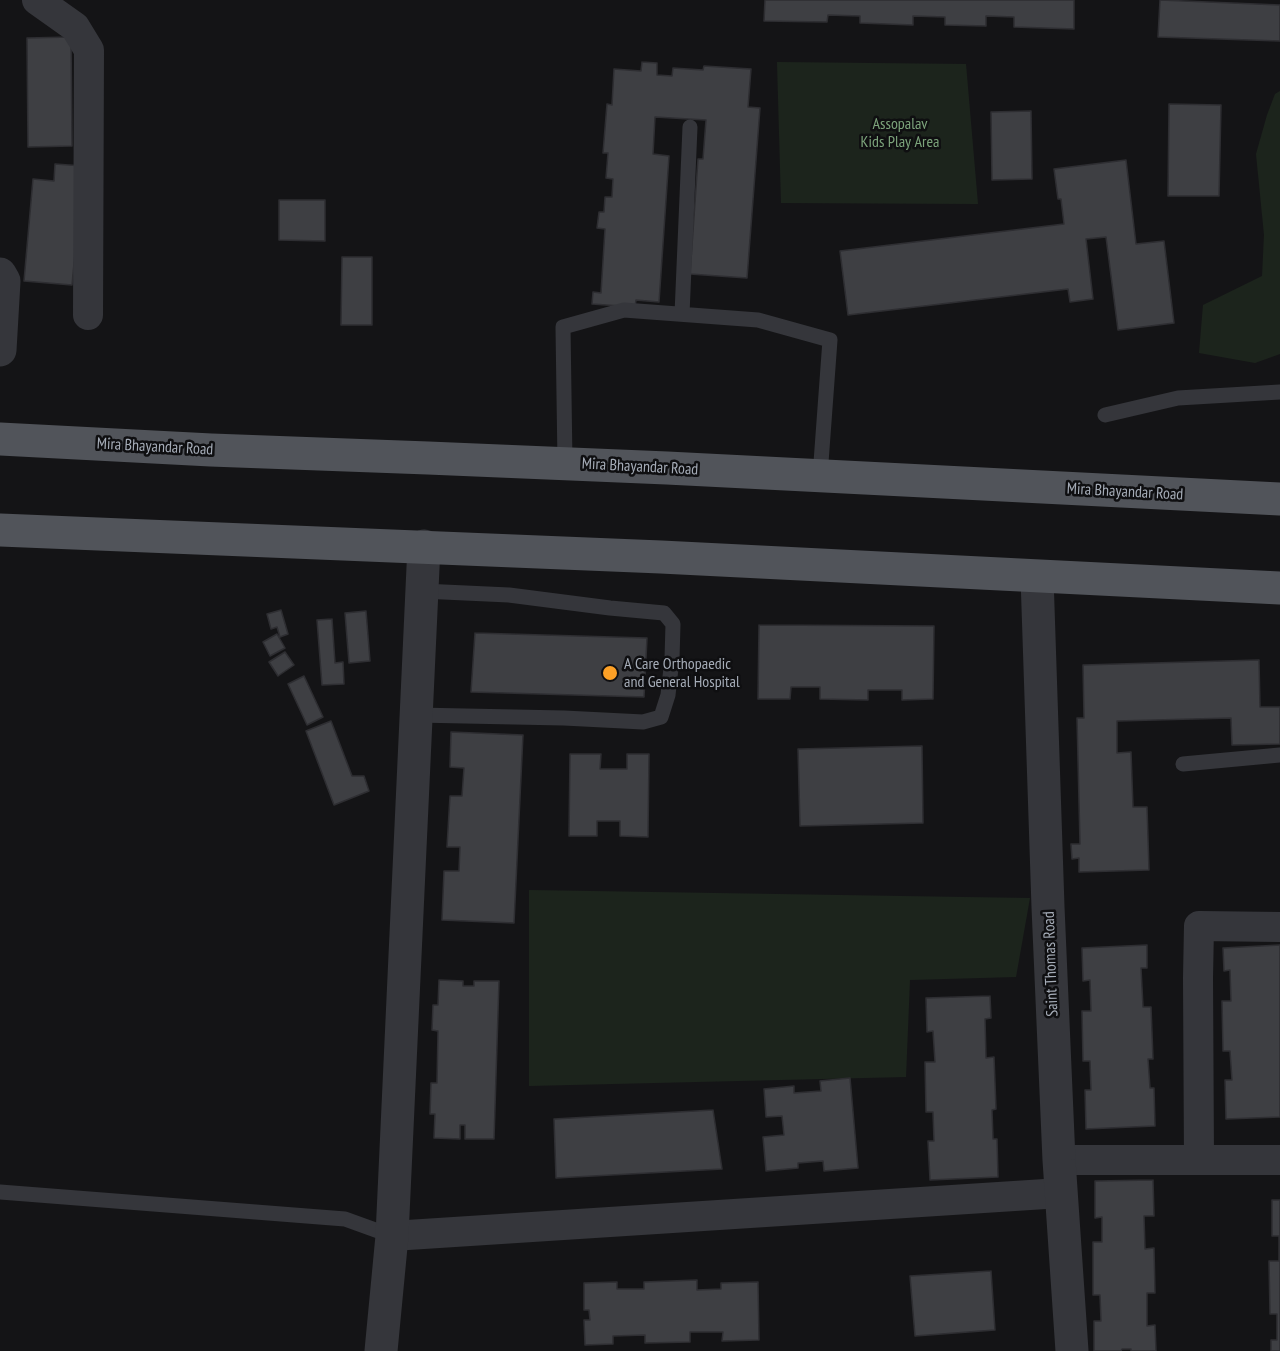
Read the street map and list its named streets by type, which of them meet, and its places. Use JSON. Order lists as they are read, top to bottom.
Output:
{
  "streets": {
    "main road": ["Mira Bhayandar Road"],
    "street": ["Saint Thomas Road"]
  },
  "parks": ["Assopalav Kids Play Area"],
  "places": ["A Care Orthopaedic and General Hospital"]
}
